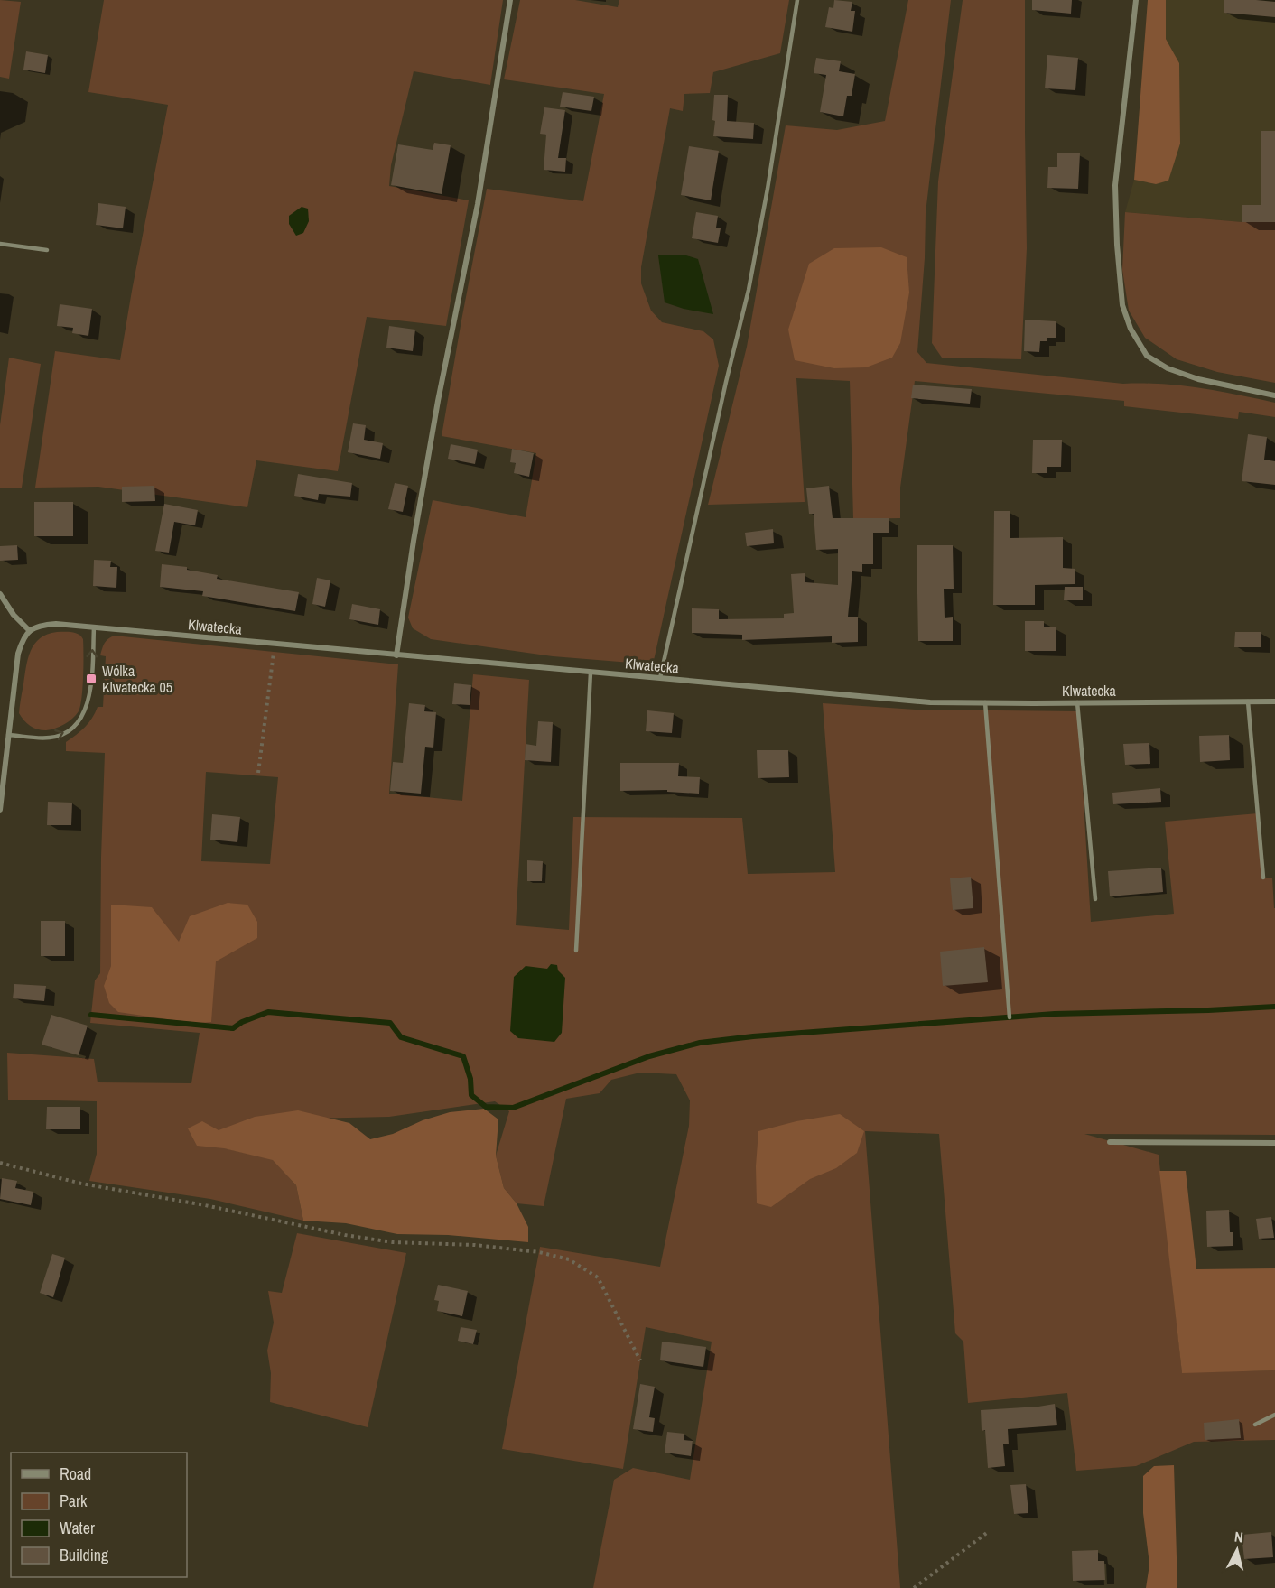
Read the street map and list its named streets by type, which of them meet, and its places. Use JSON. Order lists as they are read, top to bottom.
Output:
{
  "streets": {
    "street": ["Klwatecka"]
  },
  "places": {
    "transit": ["Wólka Klwatecka 05"]
  },
  "legend": [
    "Road",
    "Park",
    "Water",
    "Building"
  ],
  "north": "top"
}
